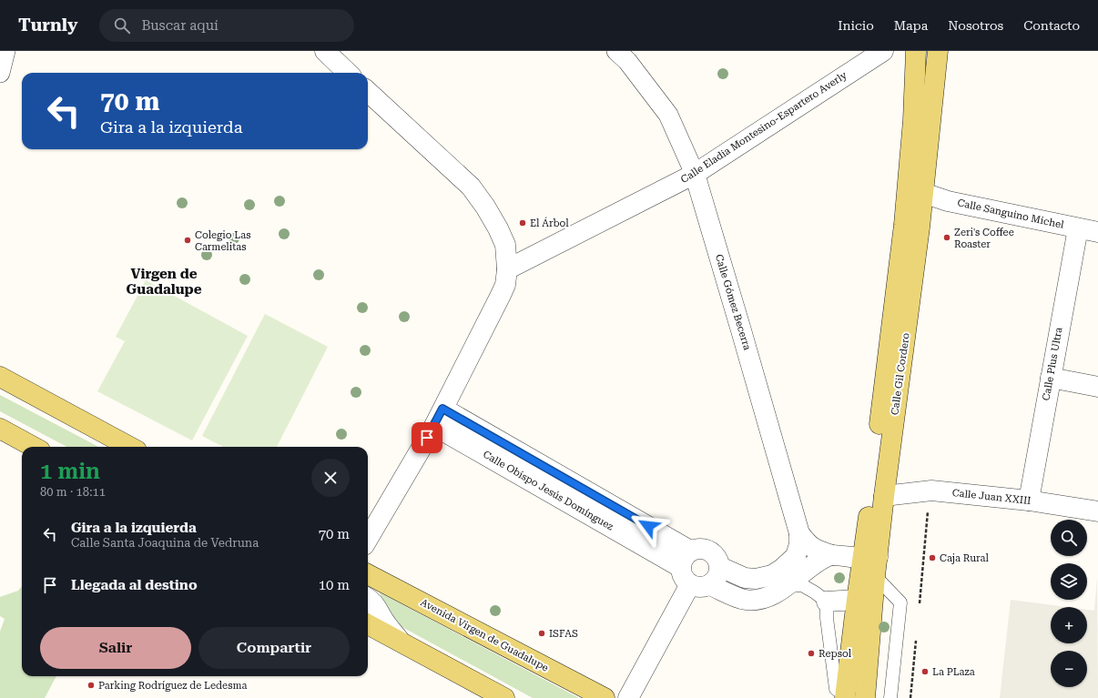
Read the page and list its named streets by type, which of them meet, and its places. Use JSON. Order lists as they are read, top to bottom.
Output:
{
  "streets": {
    "main road": ["Calle Gil Cordero", "Avenida Virgen de Guadalupe"],
    "street": [
      "Calle Eladia Montesino-Espartero Averly",
      "Calle Sanguino Michel",
      "Calle Gómez Becerra",
      "Calle Plus Ultra",
      "Calle Obispo Jesús Domínguez",
      "Calle Juan XXIII"
    ]
  },
  "crossings": [
    ["Calle Eladia Montesino-Espartero Averly", "Calle Gómez Becerra"],
    ["Calle Sanguino Michel", "Calle Plus Ultra"],
    ["Calle Sanguino Michel", "Calle Gil Cordero"],
    ["Calle Plus Ultra", "Calle Juan XXIII"],
    ["Calle Gil Cordero", "Calle Juan XXIII"]
  ],
  "districts": ["Virgen de Guadalupe"],
  "places": [
    "El Árbol",
    "Zeri's Coffee Roaster",
    "Colegio Las Carmelitas",
    "Caja Rural",
    "ISFAS",
    "Repsol",
    "La PLaza",
    "Parking Rodríguez de Ledesma"
  ],
  "page": {
    "header": "Turnly",
    "search": "Buscar aquí",
    "nav": [
      "Inicio",
      "Mapa",
      "Nosotros",
      "Contacto"
    ],
    "turn": ["70 m", "Gira a la izquierda"],
    "heading": ["1 min", "80 m · 18:11"],
    "list": [
      {
        "name": "Gira a la izquierda",
        "note": "Calle Santa Joaquina de Vedruna",
        "value": "70 m"
      },
      {
        "name": "Llegada al destino",
        "value": "10 m"
      }
    ],
    "map_buttons": ["+", "−"],
    "buttons": ["Salir", "Compartir"]
  }
}
